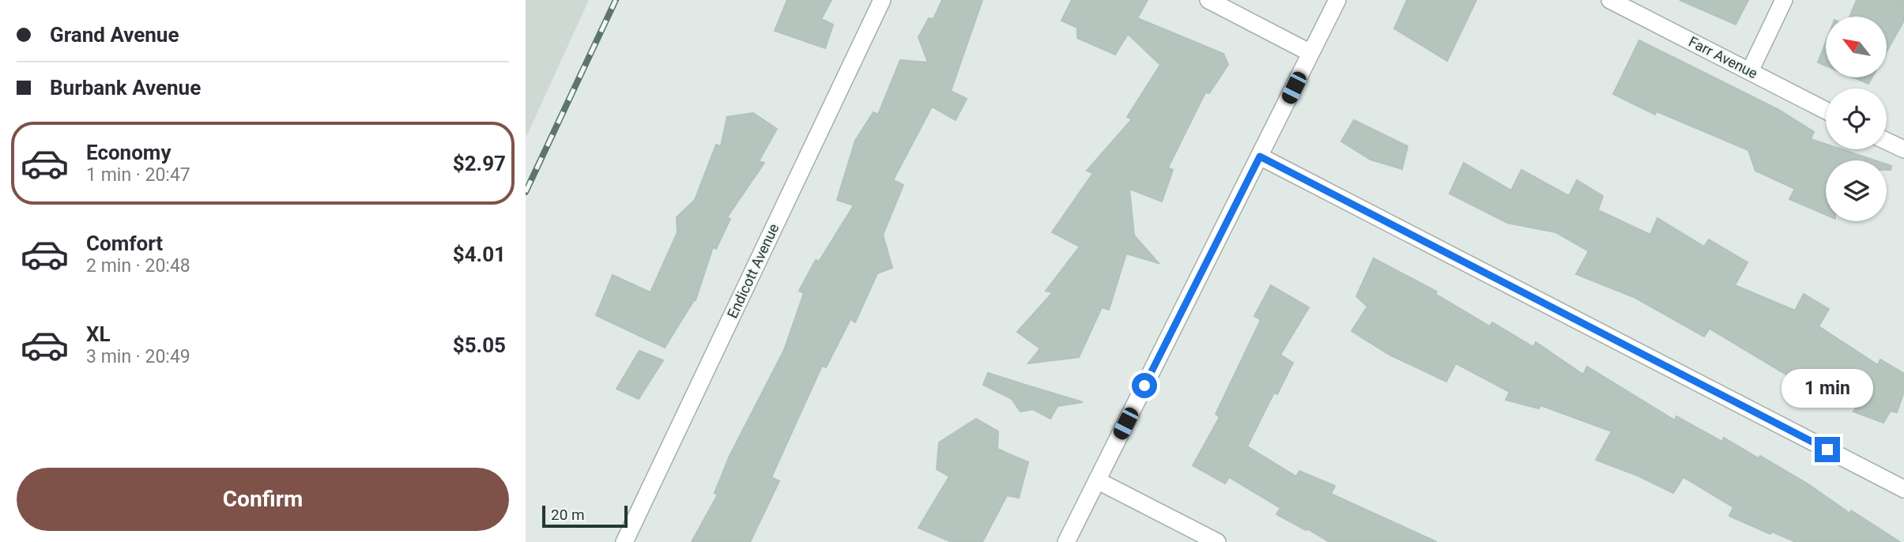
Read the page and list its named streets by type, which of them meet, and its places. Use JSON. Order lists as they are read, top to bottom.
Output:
{
  "streets": {
    "street": ["Farr Avenue", "Endicott Avenue"]
  },
  "scale_bar": "20 m",
  "north": "top left",
  "page": {
    "banner": ["Grand Avenue", "Burbank Avenue"],
    "list": [
      {
        "name": "Economy",
        "note": "1 min · 20:47",
        "value": "$2.97"
      },
      {
        "name": "Comfort",
        "note": "2 min · 20:48",
        "value": "$4.01"
      },
      {
        "name": "XL",
        "note": "3 min · 20:49",
        "value": "$5.05"
      }
    ],
    "bubble": "1 min",
    "buttons": "Confirm",
    "scale": "20 m"
  }
}
